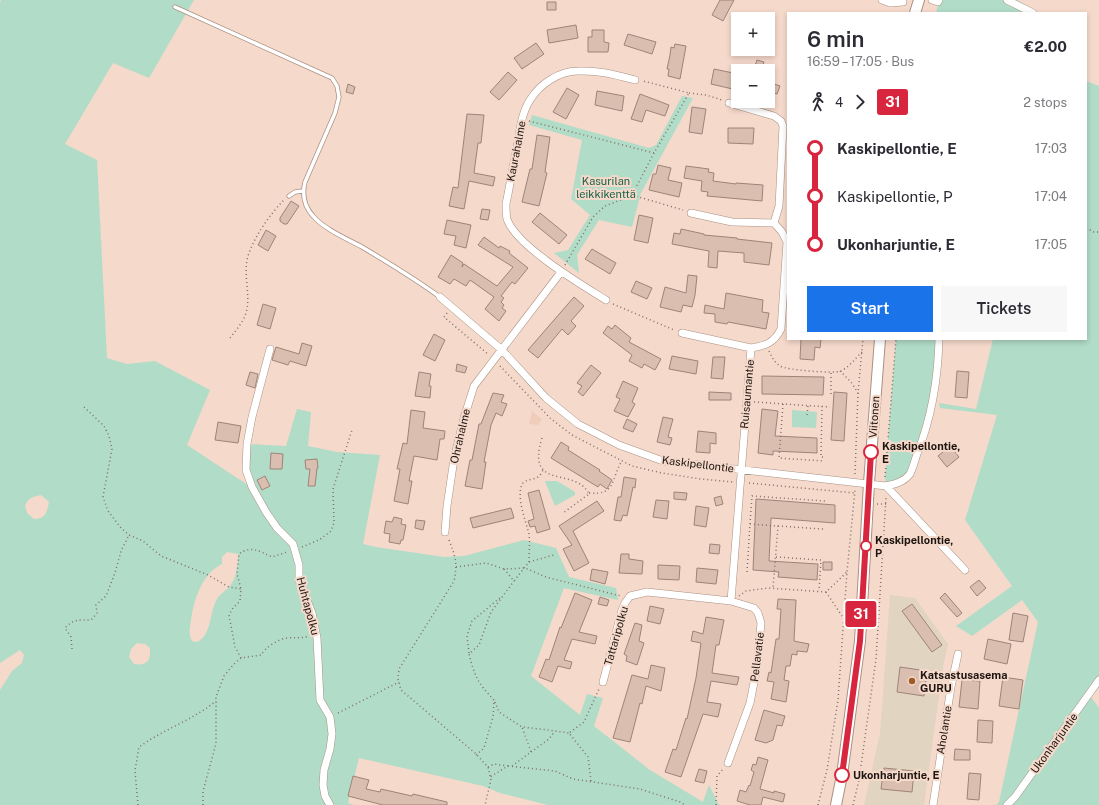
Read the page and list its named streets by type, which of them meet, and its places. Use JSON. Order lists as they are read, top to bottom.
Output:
{
  "streets": {
    "main road": ["Viitonen"],
    "street": [
      "Kaurahalme",
      "Ruisaumantie",
      "Ohrahalme",
      "Kaskipellontie",
      "Huhtapolku",
      "Tattaripolku",
      "Pellavatie",
      "Aholantie",
      "Ukonharjuntie"
    ]
  },
  "crossings": [
    ["Ruisaumantie", "Kaskipellontie"],
    ["Viitonen", "Kaskipellontie"],
    ["Ohrahalme", "Kaskipellontie"],
    ["Tattaripolku", "Pellavatie"]
  ],
  "parks": ["Kasurilan leikkikenttä"],
  "places": [
    "Kaskipellontie, E",
    "Kaskipellontie, P",
    "Katsastusasema GURU",
    "Ukonharjuntie, E"
  ],
  "lines": ["bus line 31"],
  "page": {
    "on_map": "31",
    "map_buttons": ["+", "−"],
    "heading": ["6 min", "16:59 – 17:05 · Bus", "€2.00"],
    "legs": ["4", "31", "2 stops"],
    "list": [
      {
        "name": "Kaskipellontie, E",
        "value": "17:03"
      },
      {
        "name": "Kaskipellontie, P",
        "value": "17:04"
      },
      {
        "name": "Ukonharjuntie, E",
        "value": "17:05"
      }
    ],
    "buttons": ["Start", "Tickets"]
  }
}
